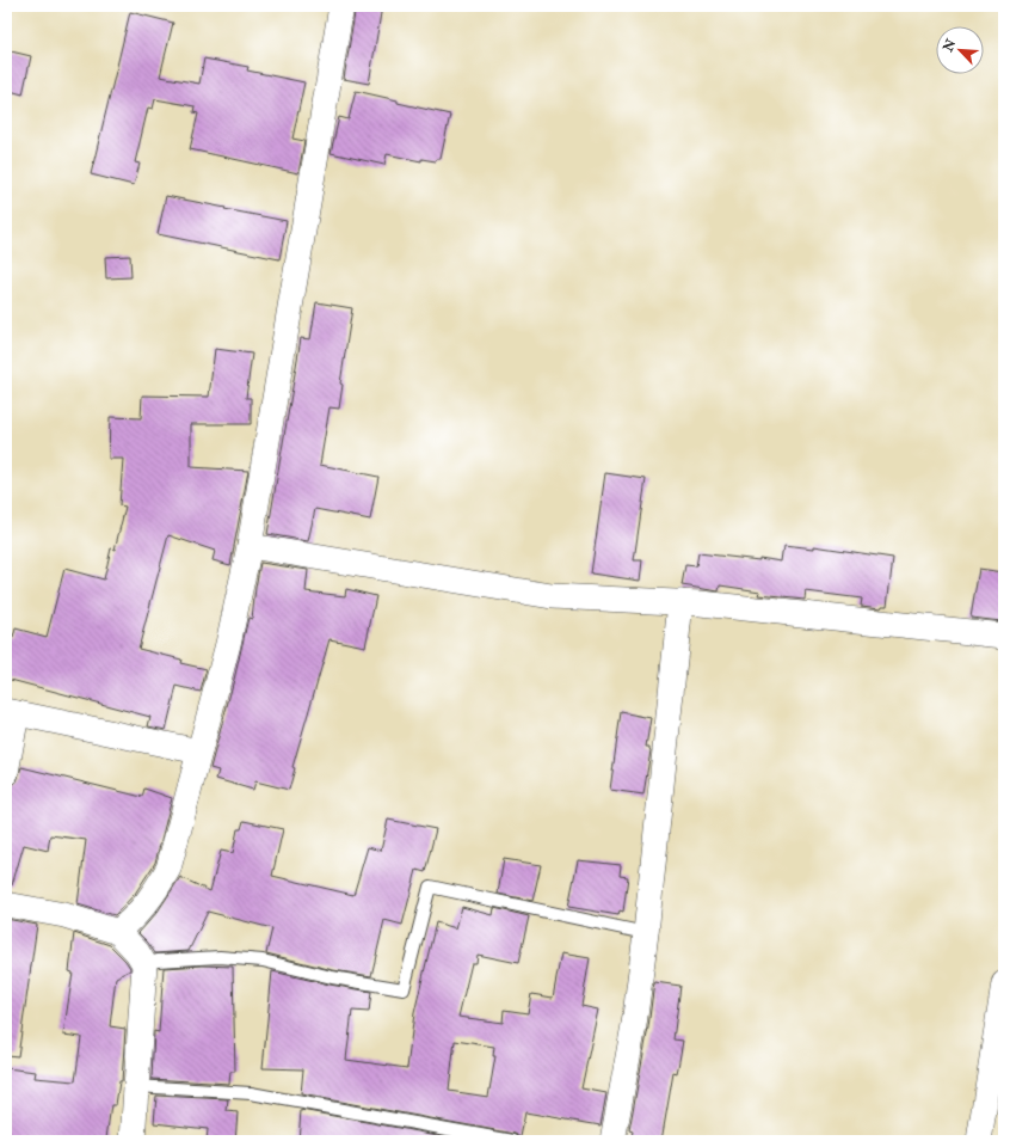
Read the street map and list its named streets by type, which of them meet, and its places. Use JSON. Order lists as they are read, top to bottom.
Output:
{
  "north": "top left"
}
